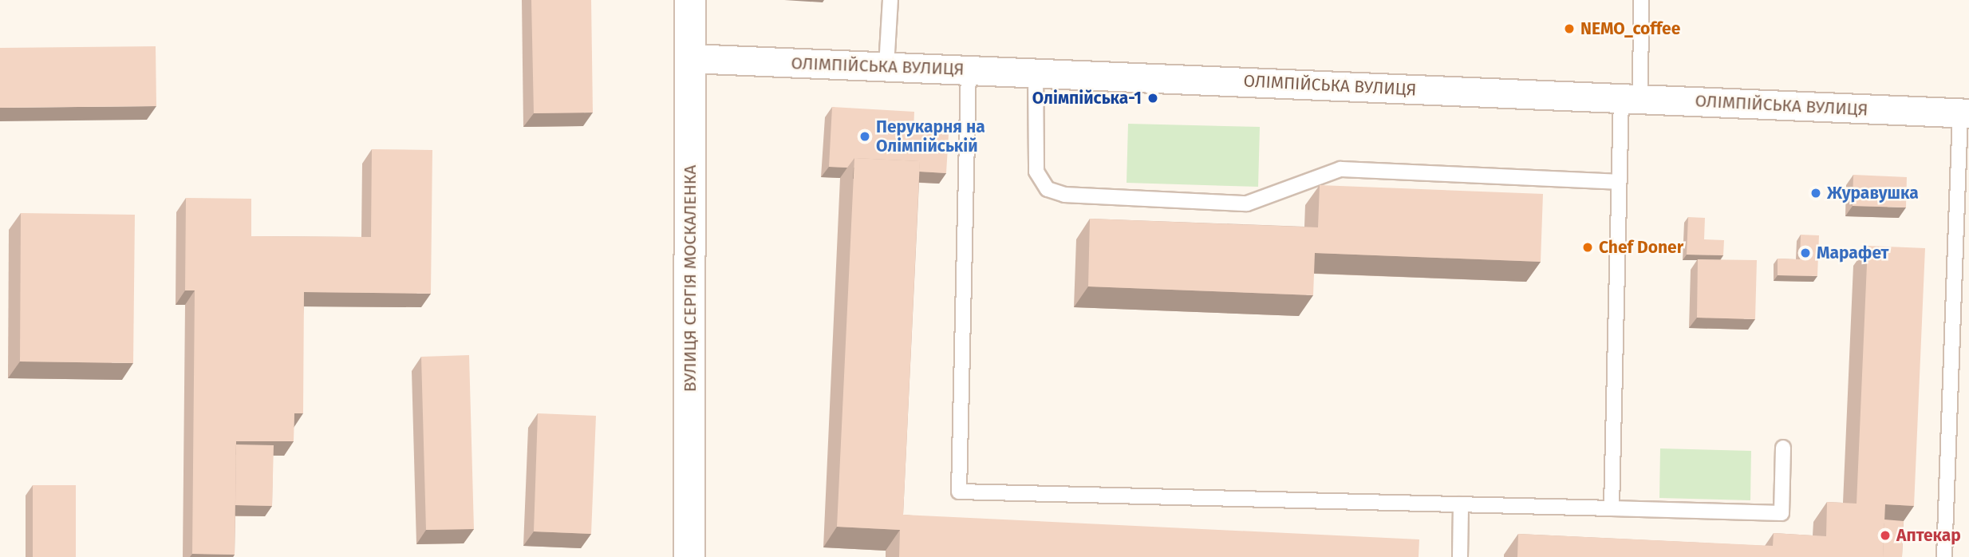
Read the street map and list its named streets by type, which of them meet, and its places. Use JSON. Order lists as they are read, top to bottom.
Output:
{
  "streets": {
    "main road": ["ВУЛИЦЯ СЕРГІЯ МОСКАЛЕНКА"],
    "street": ["ОЛІМПІЙСЬКА ВУЛИЦЯ"]
  },
  "crossings": [
    ["ОЛІМПІЙСЬКА ВУЛИЦЯ", "ВУЛИЦЯ СЕРГІЯ МОСКАЛЕНКА"]
  ],
  "places": [
    "NEMO_coffee",
    "Олімпійська-1",
    "Перукарня на Олімпійській",
    "Журавушка",
    "Chef Doner",
    "Марафет",
    "Аптекар"
  ]
}
